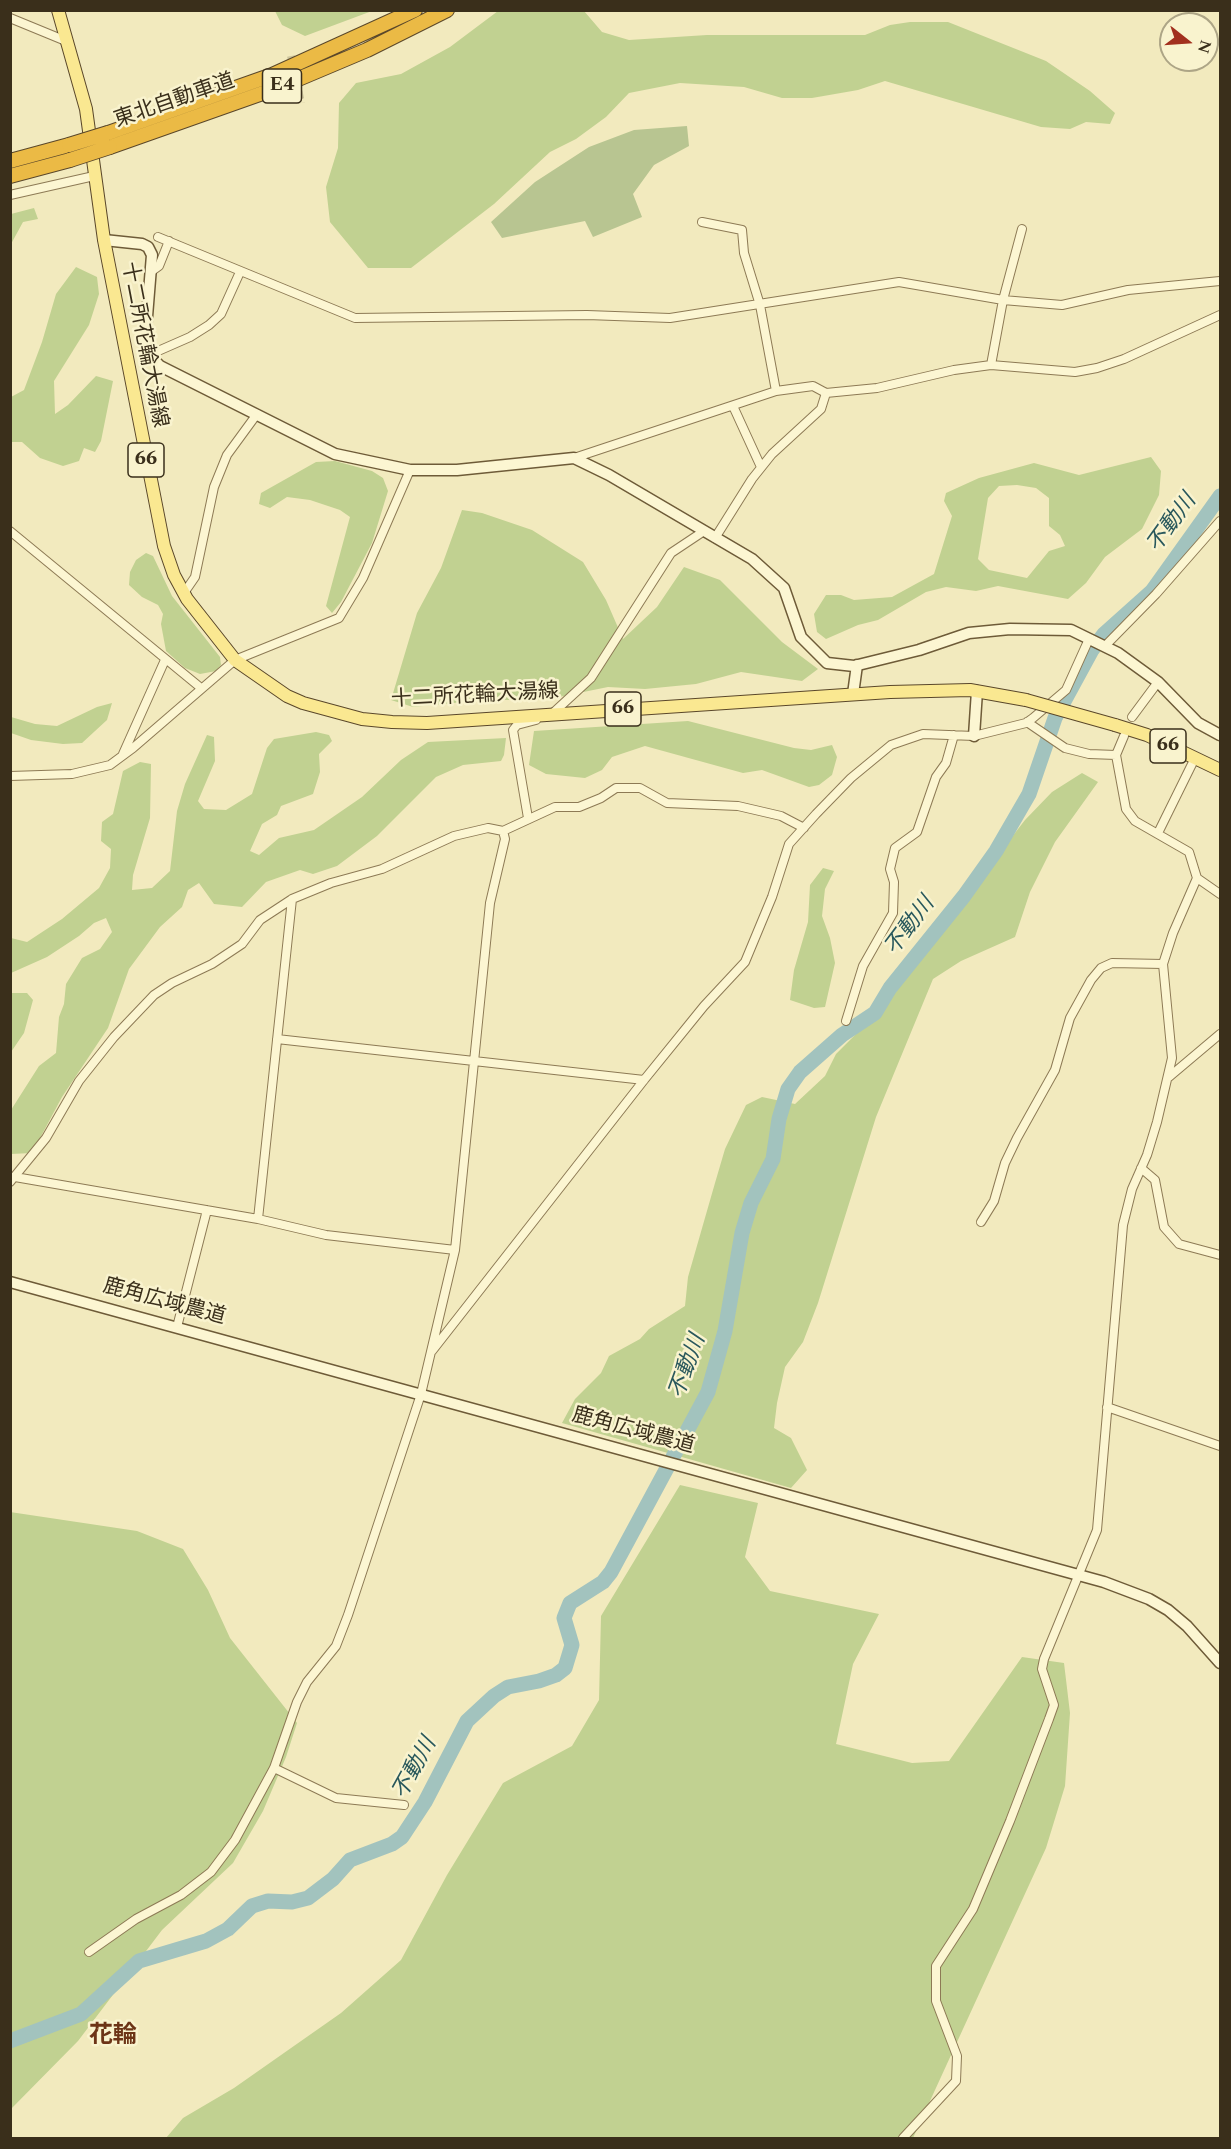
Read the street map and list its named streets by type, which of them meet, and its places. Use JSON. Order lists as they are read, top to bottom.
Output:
{
  "streets": {
    "highway": ["E4", "東北自動車道"],
    "main road": ["十二所花輪大湯線", "66"],
    "street": ["鹿角広域農道"]
  },
  "districts": ["花輪"],
  "water": ["不動川"],
  "north": "right"
}
